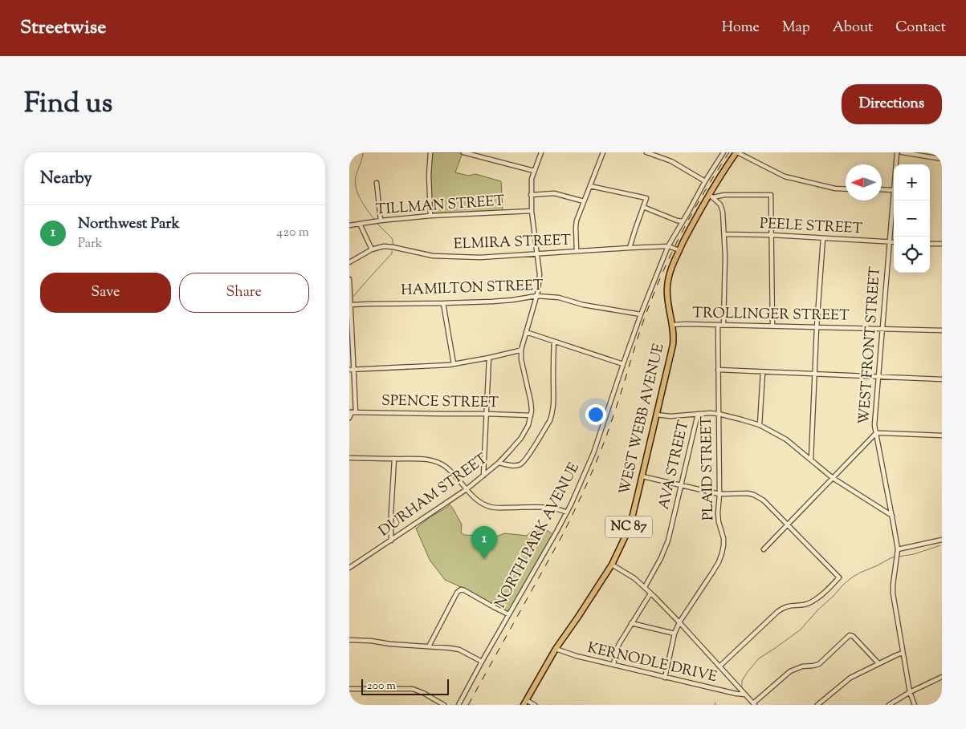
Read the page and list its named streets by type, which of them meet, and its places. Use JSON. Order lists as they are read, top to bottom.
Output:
{
  "streets": {
    "highway": ["WEST WEBB AVENUE", "NC 87"],
    "street": [
      "TILLMAN STREET",
      "PEELE STREET",
      "ELMIRA STREET",
      "HAMILTON STREET",
      "TROLLINGER STREET",
      "WEST FRONT STREET",
      "SPENCE STREET",
      "AVA STREET",
      "PLAID STREET",
      "DURHAM STREET",
      "NORTH PARK AVENUE",
      "KERNODLE DRIVE"
    ]
  },
  "crossings": [
    ["TILLMAN STREET", "DURHAM STREET"],
    ["PEELE STREET", "WEST FRONT STREET"],
    ["ELMIRA STREET", "WEST WEBB AVENUE"],
    ["ELMIRA STREET", "DURHAM STREET"],
    ["ELMIRA STREET", "NORTH PARK AVENUE"],
    ["HAMILTON STREET", "DURHAM STREET"],
    ["HAMILTON STREET", "NORTH PARK AVENUE"],
    ["TROLLINGER STREET", "WEST FRONT STREET"],
    ["TROLLINGER STREET", "WEST WEBB AVENUE"],
    ["TROLLINGER STREET", "PLAID STREET"],
    ["SPENCE STREET", "DURHAM STREET"],
    ["WEST WEBB AVENUE", "KERNODLE DRIVE"],
    ["PLAID STREET", "KERNODLE DRIVE"]
  ],
  "scale_bar": "200 m",
  "north": "left",
  "page": {
    "header": "Streetwise",
    "nav": [
      "Home",
      "Map",
      "About",
      "Contact"
    ],
    "title": "Find us",
    "buttons": [
      "Directions",
      ["Save", "Share"]
    ],
    "heading": "Nearby",
    "map_buttons": ["+", "−"],
    "list": [
      {
        "mark": "1",
        "name": "Northwest Park",
        "note": "Park",
        "value": "420 m"
      }
    ],
    "pins": "1",
    "scale": "200 m"
  }
}
